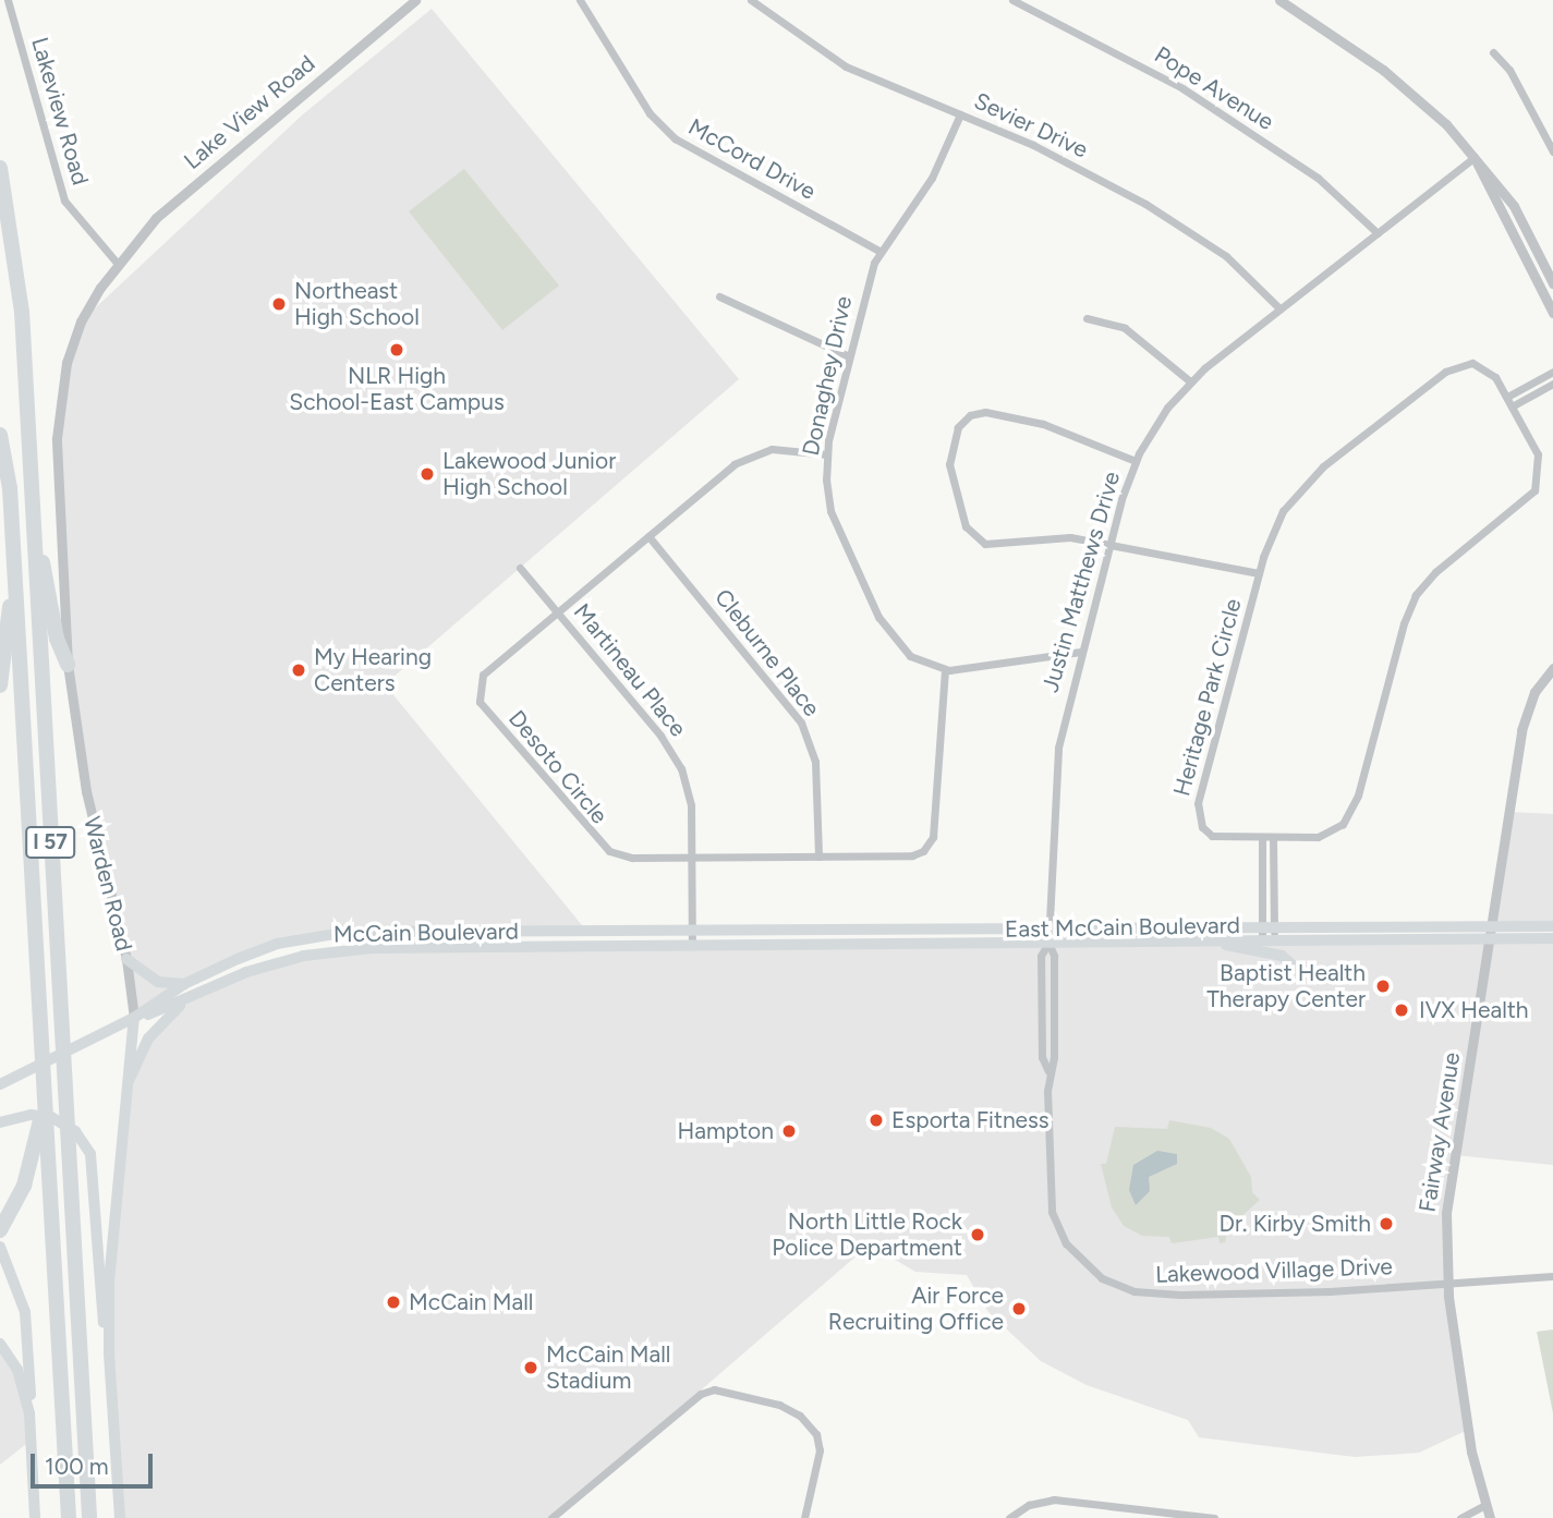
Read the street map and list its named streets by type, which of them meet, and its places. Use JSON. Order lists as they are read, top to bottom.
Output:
{
  "streets": {
    "highway": ["I 57"],
    "main road": ["Warden Road", "East McCain Boulevard", "McCain Boulevard"],
    "street": [
      "Pope Avenue",
      "Lakeview Road",
      "Lake View Road",
      "Sevier Drive",
      "McCord Drive",
      "Donaghey Drive",
      "Justin Matthews Drive",
      "Cleburne Place",
      "Martineau Place",
      "Heritage Park Circle",
      "Desoto Circle",
      "Fairway Avenue",
      "Lakewood Village Drive"
    ]
  },
  "crossings": [
    ["Pope Avenue", "Justin Matthews Drive"],
    ["Lakeview Road", "Lake View Road"],
    ["Lakeview Road", "Warden Road"],
    ["Lake View Road", "Warden Road"],
    ["Sevier Drive", "Donaghey Drive"],
    ["Sevier Drive", "Justin Matthews Drive"],
    ["McCord Drive", "Donaghey Drive"],
    ["Donaghey Drive", "Justin Matthews Drive"],
    ["Donaghey Drive", "Desoto Circle"],
    ["Justin Matthews Drive", "East McCain Boulevard"],
    ["Justin Matthews Drive", "Lakewood Village Drive"],
    ["Cleburne Place", "Desoto Circle"],
    ["Martineau Place", "Desoto Circle"],
    ["Martineau Place", "East McCain Boulevard"],
    ["Martineau Place", "McCain Boulevard"],
    ["Warden Road", "McCain Boulevard"],
    ["East McCain Boulevard", "McCain Boulevard"],
    ["East McCain Boulevard", "Fairway Avenue"],
    ["East McCain Boulevard", "Lakewood Village Drive"],
    ["Fairway Avenue", "Lakewood Village Drive"]
  ],
  "places": [
    "Northeast High School",
    "NLR High School-East Campus",
    "Lakewood Junior High School",
    "My Hearing Centers",
    "Baptist Health Therapy Center",
    "IVX Health",
    "Esporta Fitness",
    "Hampton",
    "Dr. Kirby Smith",
    "North Little Rock Police Department",
    "McCain Mall",
    "Air Force Recruiting Office",
    "McCain Mall Stadium"
  ],
  "scale_bar": "100 m"
}
